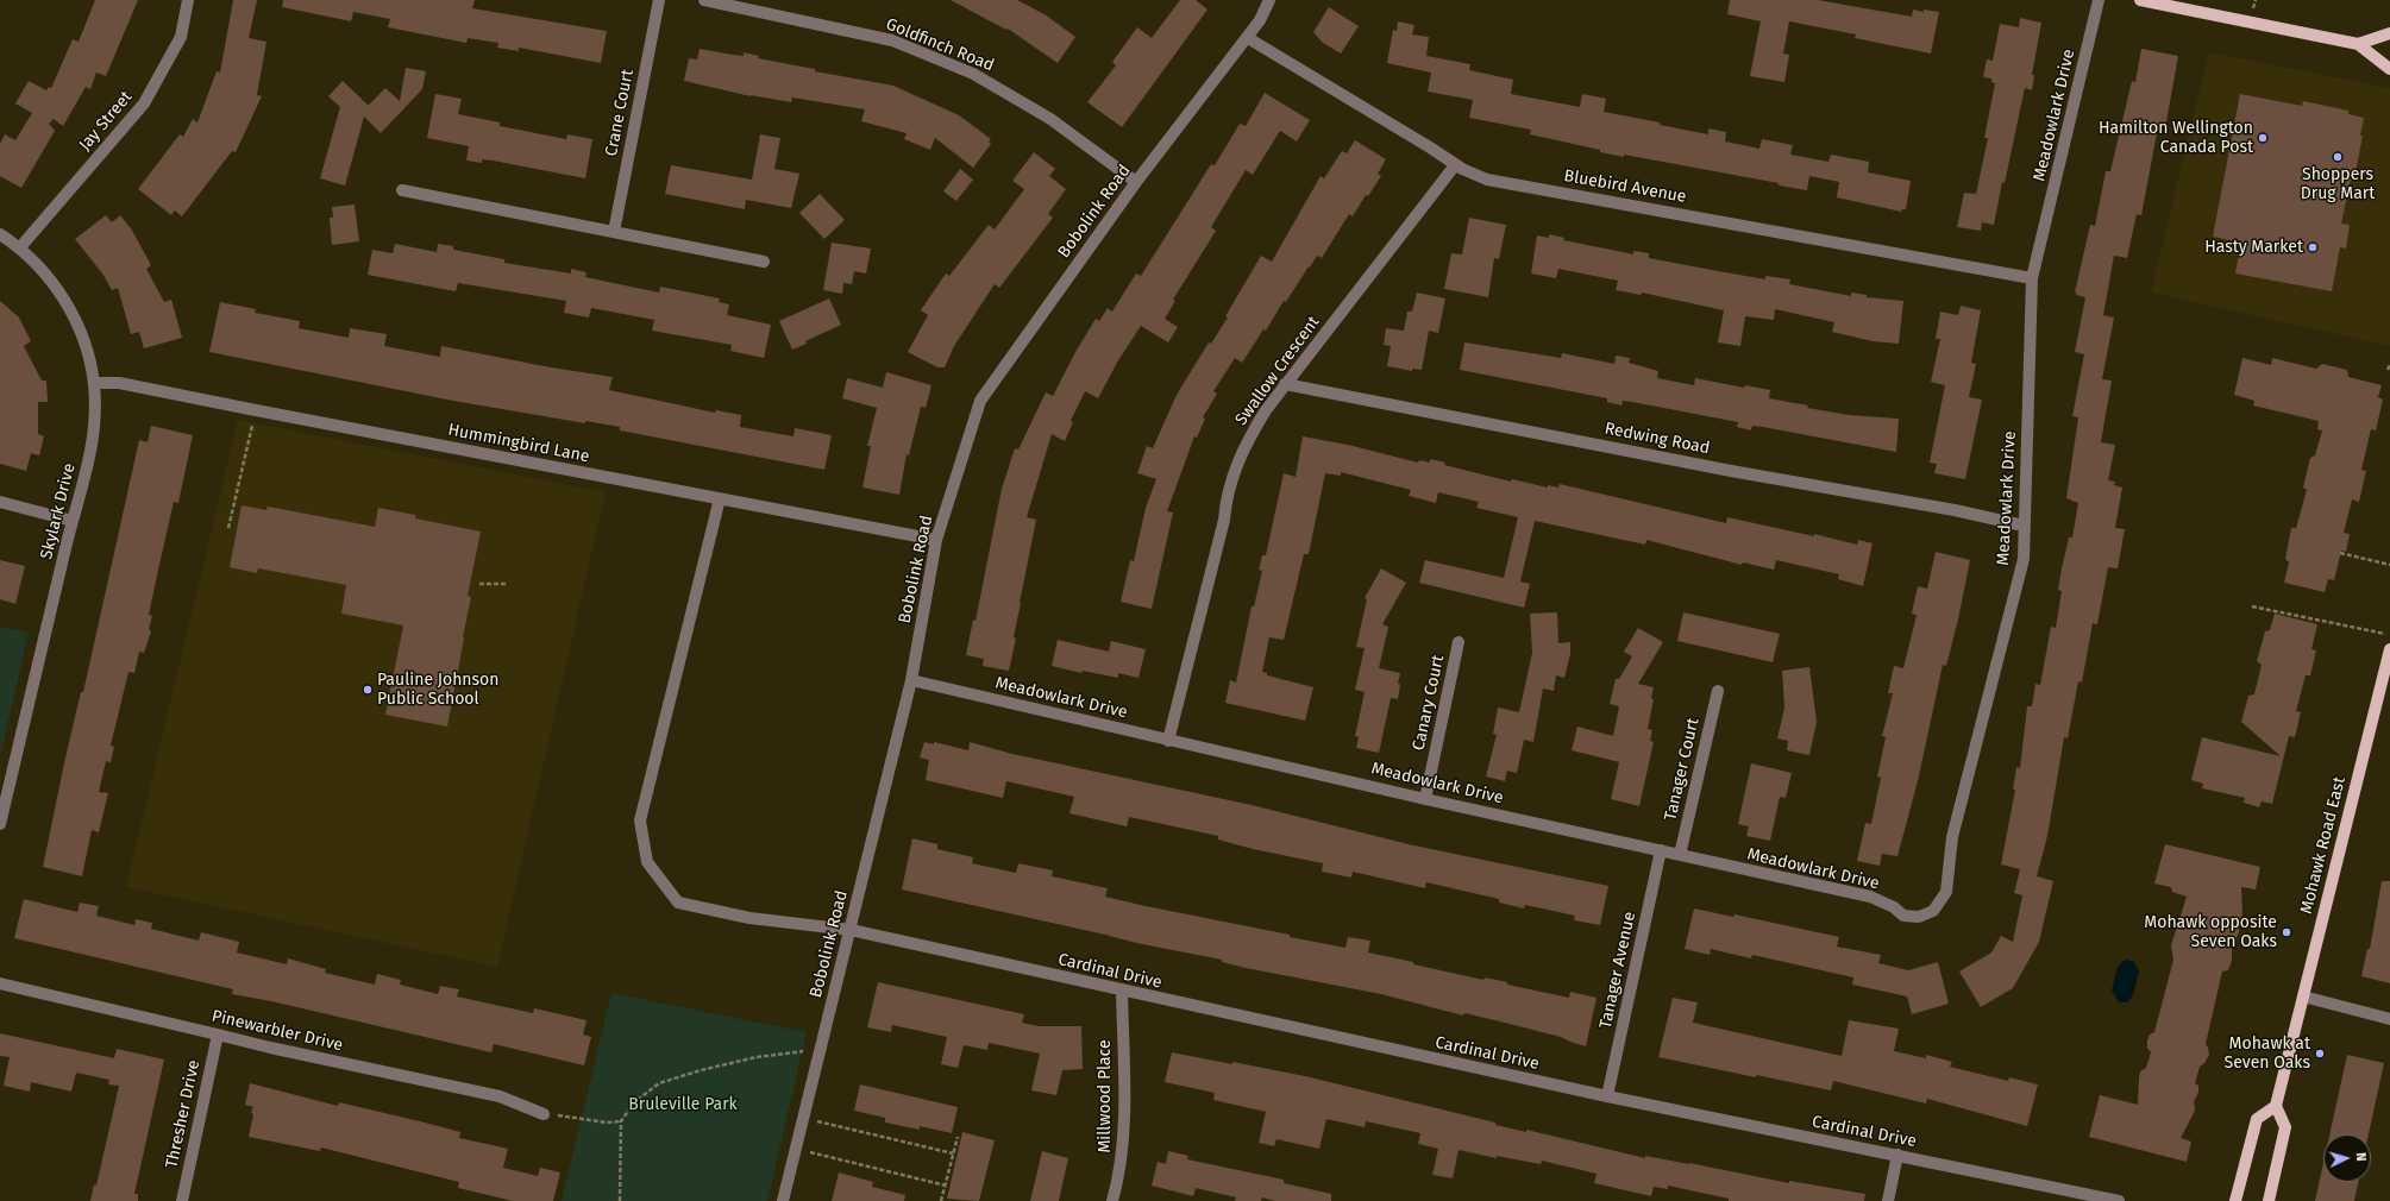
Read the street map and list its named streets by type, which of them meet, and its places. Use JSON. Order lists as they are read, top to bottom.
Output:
{
  "streets": {
    "main road": ["Mohawk Road East"],
    "street": [
      "Goldfinch Road",
      "Crane Court",
      "Meadowlark Drive",
      "Jay Street",
      "Bluebird Avenue",
      "Bobolink Road",
      "Swallow Crescent",
      "Redwing Road",
      "Hummingbird Lane",
      "Skylark Drive",
      "Canary Court",
      "Tanager Court",
      "Tanager Avenue",
      "Cardinal Drive",
      "Pinewarbler Drive",
      "Millwood Place",
      "Thresher Drive"
    ]
  },
  "crossings": [
    ["Goldfinch Road", "Bobolink Road"],
    ["Meadowlark Drive", "Bluebird Avenue"],
    ["Meadowlark Drive", "Bobolink Road"],
    ["Meadowlark Drive", "Swallow Crescent"],
    ["Meadowlark Drive", "Redwing Road"],
    ["Meadowlark Drive", "Canary Court"],
    ["Meadowlark Drive", "Tanager Court"],
    ["Meadowlark Drive", "Tanager Avenue"],
    ["Jay Street", "Skylark Drive"],
    ["Bluebird Avenue", "Bobolink Road"],
    ["Bluebird Avenue", "Swallow Crescent"],
    ["Bobolink Road", "Hummingbird Lane"],
    ["Bobolink Road", "Cardinal Drive"],
    ["Swallow Crescent", "Redwing Road"],
    ["Hummingbird Lane", "Skylark Drive"],
    ["Hummingbird Lane", "Cardinal Drive"],
    ["Tanager Avenue", "Cardinal Drive"],
    ["Cardinal Drive", "Millwood Place"],
    ["Pinewarbler Drive", "Thresher Drive"]
  ],
  "parks": ["Bruleville Park"],
  "places": [
    "Hamilton Wellington Canada Post",
    "Shoppers Drug Mart",
    "Hasty Market",
    "Pauline Johnson Public School",
    "Mohawk opposite Seven Oaks",
    "Mohawk at Seven Oaks"
  ],
  "north": "right"
}
